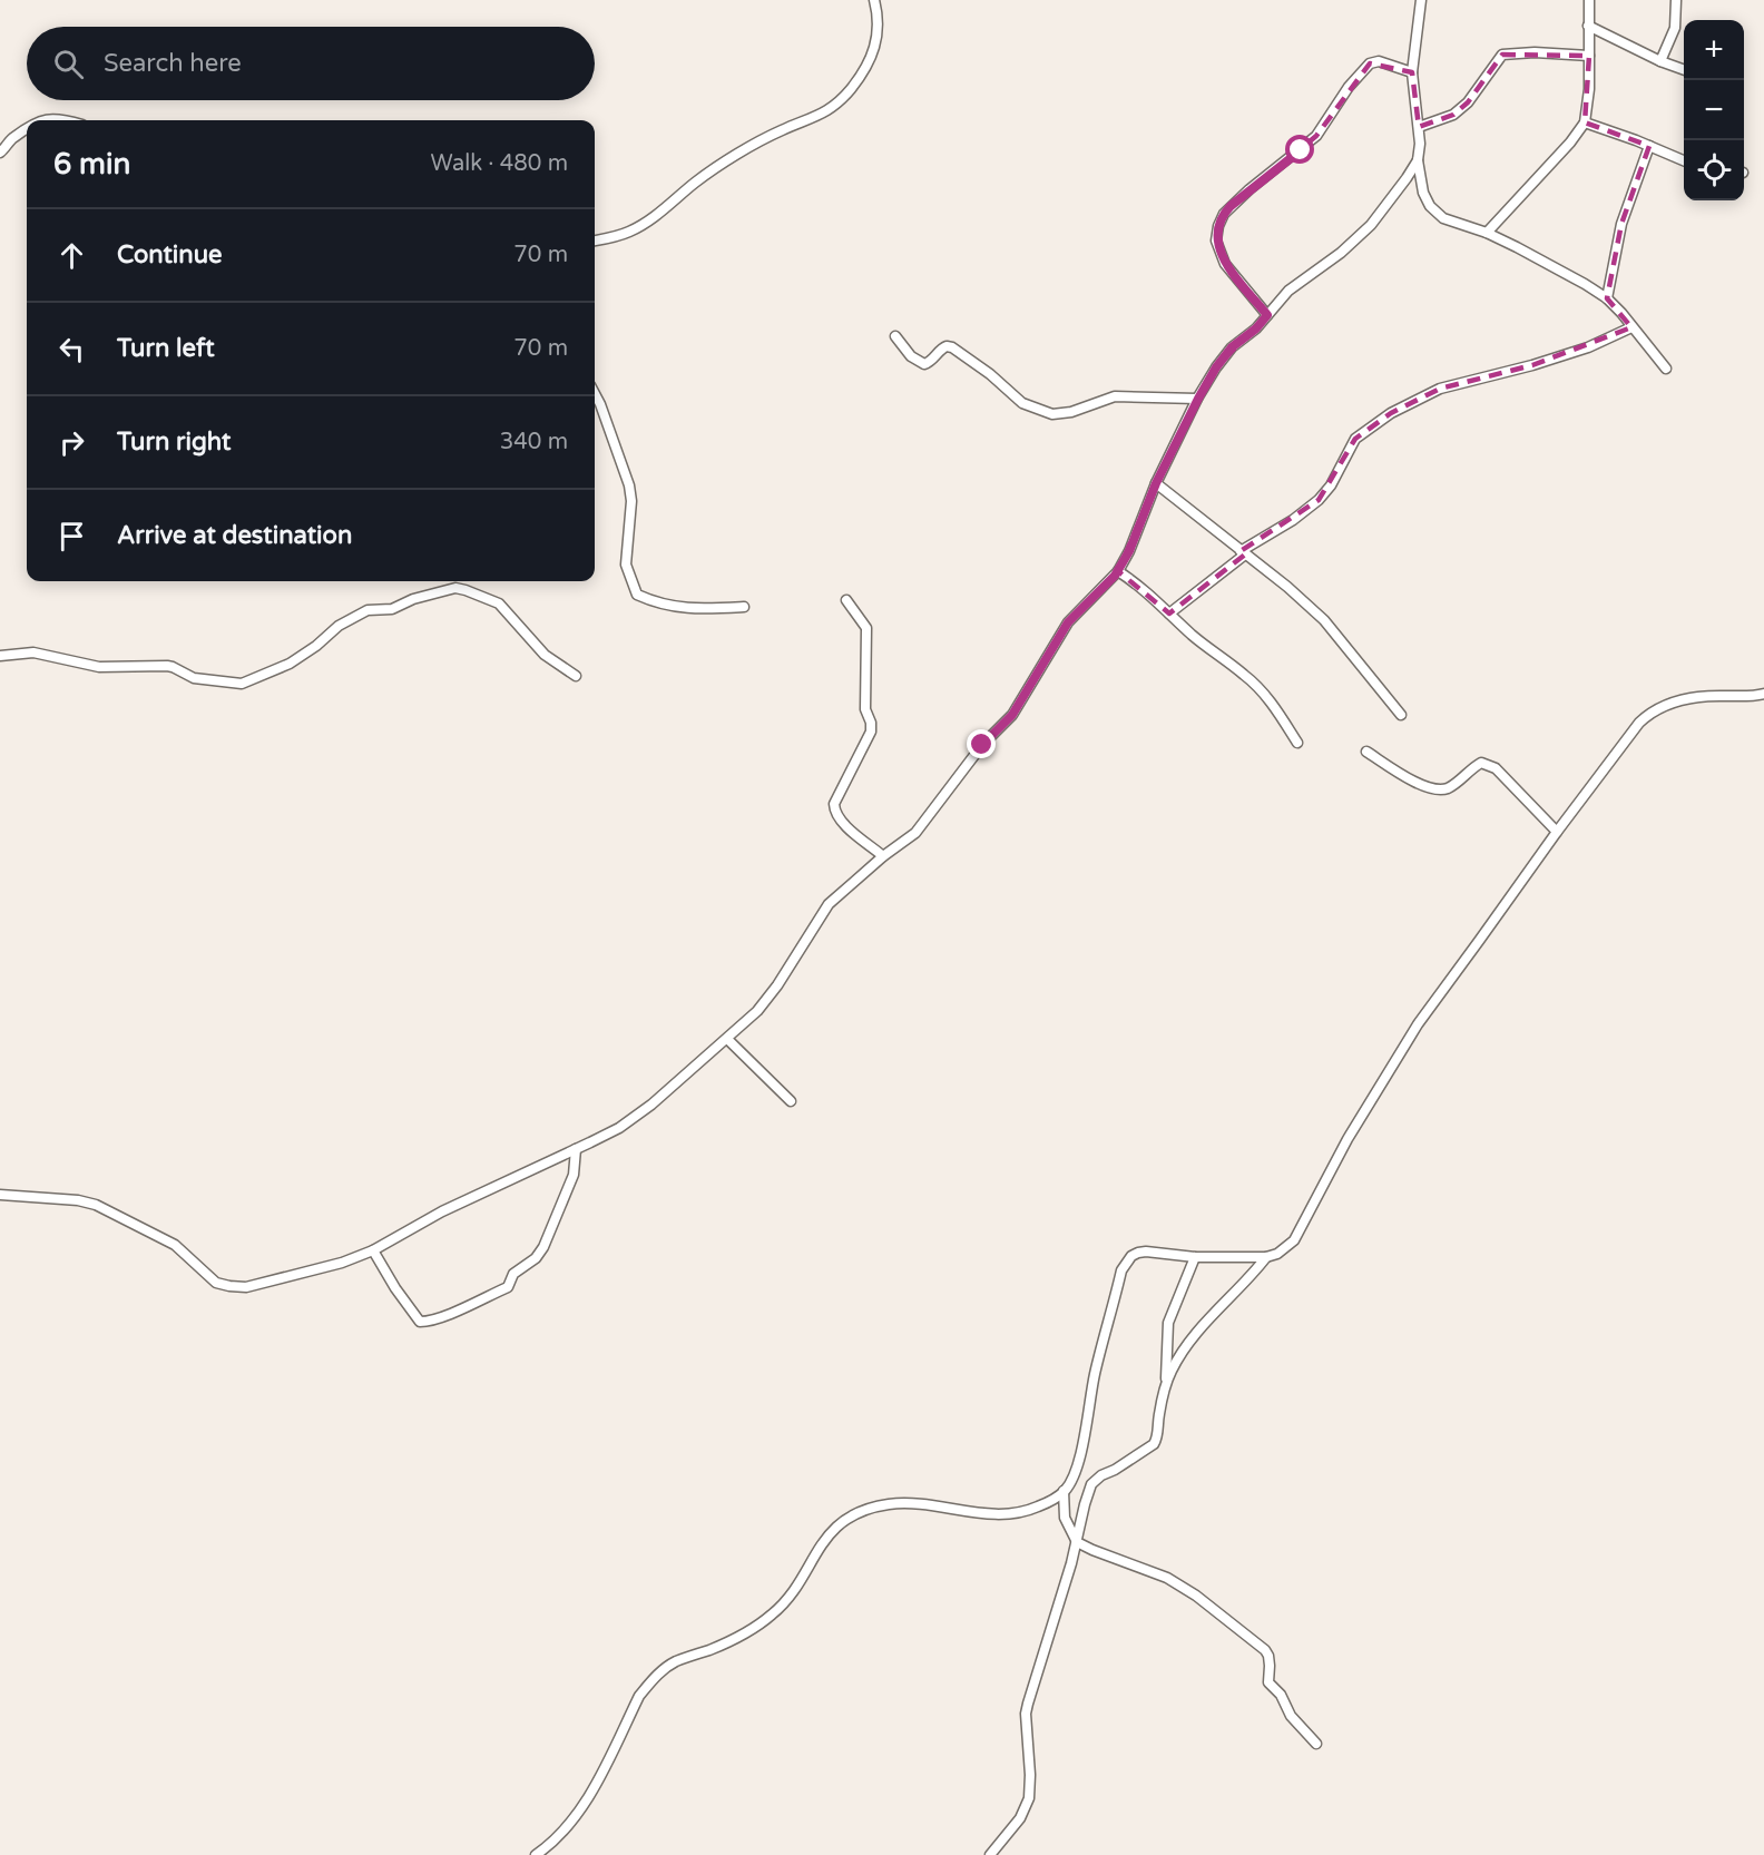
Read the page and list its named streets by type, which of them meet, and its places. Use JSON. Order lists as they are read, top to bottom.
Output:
{
  "page": {
    "map_buttons": ["+", "−"],
    "search": "Search here",
    "heading": ["6 min", "Walk · 480 m"],
    "list": [
      ["Continue", "70 m"],
      ["Turn left", "70 m"],
      ["Turn right", "340 m"],
      "Arrive at destination"
    ]
  }
}
